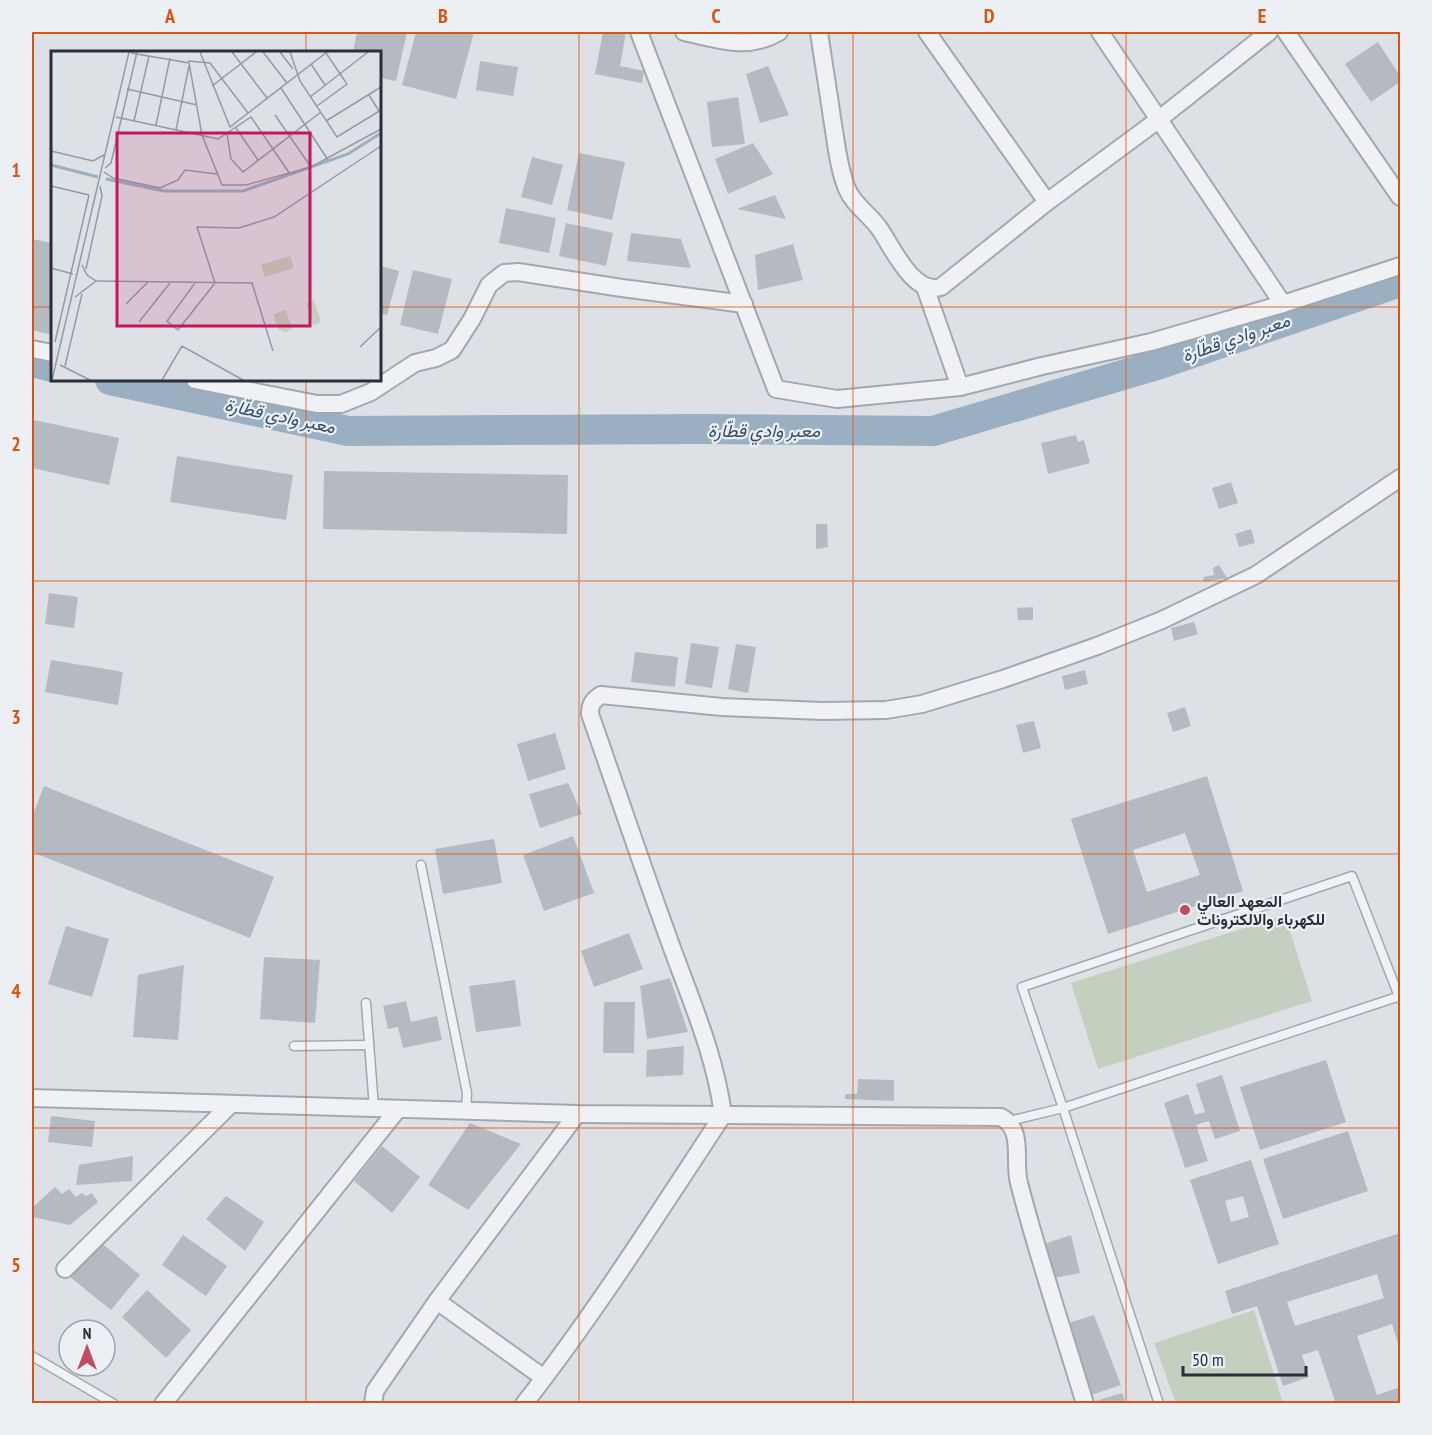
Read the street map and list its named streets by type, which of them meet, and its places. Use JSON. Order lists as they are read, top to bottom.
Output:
{
  "water": ["معبر وادي قطّارة"],
  "places": ["المعهد العالي للكهرباء والالكترونات"],
  "scale_bar": "50 m",
  "north": "top",
  "grid": {
    "columns": [
      "A",
      "B",
      "C",
      "D",
      "E"
    ],
    "rows": [
      "1",
      "2",
      "3",
      "4",
      "5"
    ]
  }
}
